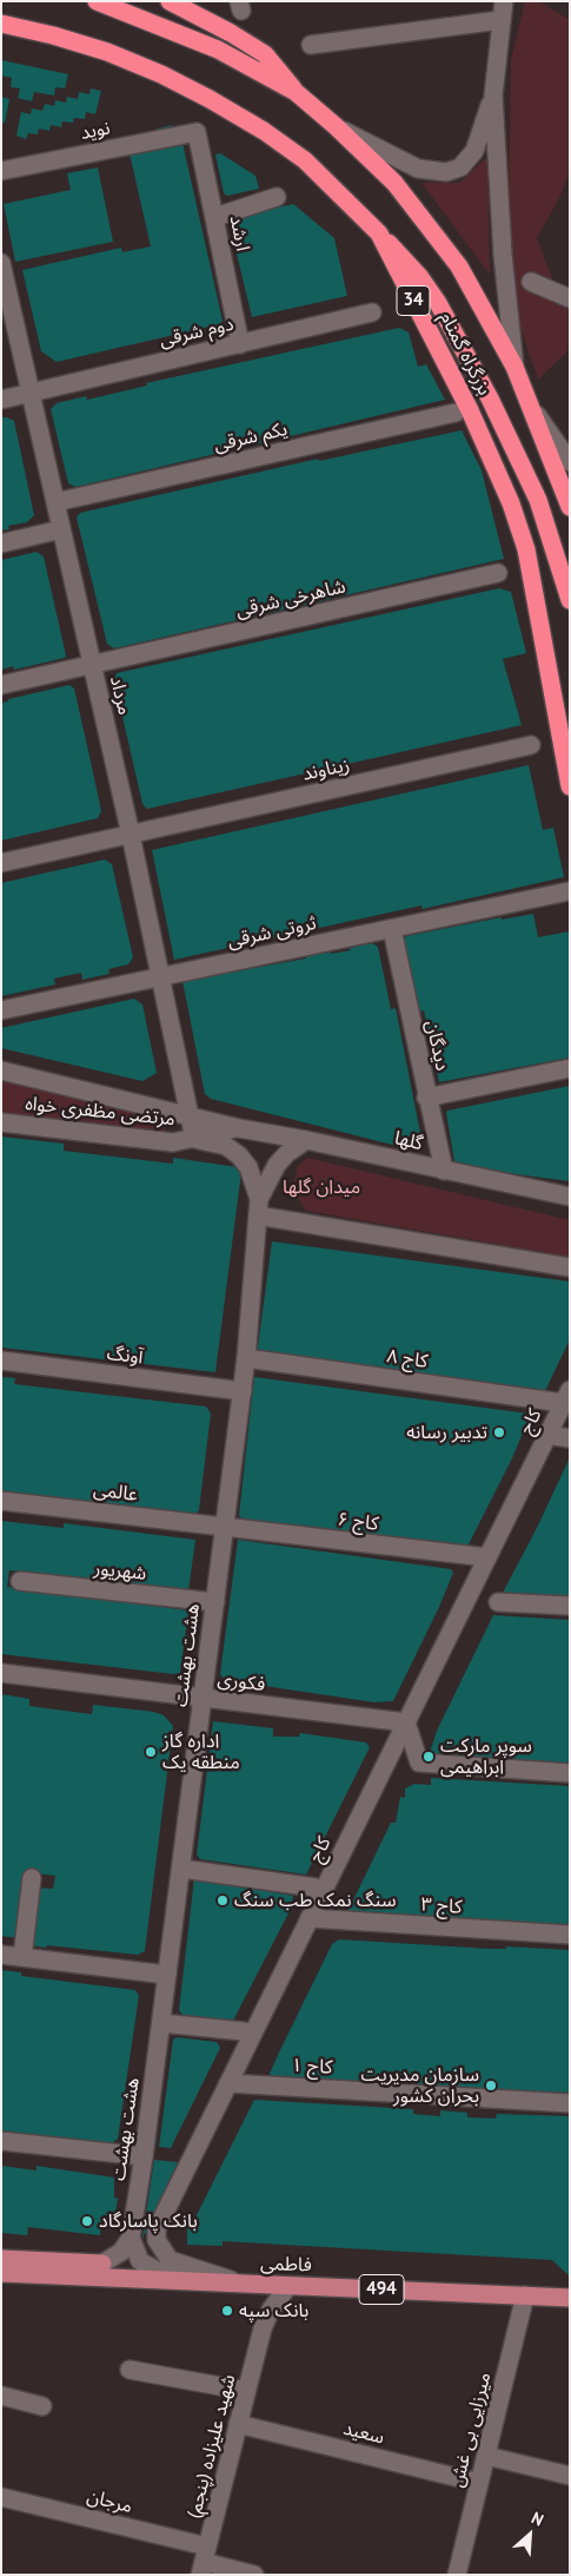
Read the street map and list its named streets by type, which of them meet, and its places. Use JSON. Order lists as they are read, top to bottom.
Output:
{
  "streets": {
    "highway": ["34", "بزرگراه گمنام"],
    "main road": ["فاطمی", "494"],
    "street": [
      "نوید",
      "ارشد",
      "دوم شرقی",
      "یکم شرقی",
      "شاهرخی شرقی",
      "مرداد",
      "زیناوند",
      "ثروتی شرقی",
      "دیدگان",
      "مرتضی مظفری خواه",
      "گلها",
      "آونگ",
      "کاج ۸",
      "کاج",
      "عالمی",
      "کاج ۶",
      "شهریور",
      "هشت بهشت",
      "فکوری",
      "کاج ۳",
      "کاج ۱",
      "میرزایی بی غش",
      "سعید",
      "شهید علیزاده (پنجم)",
      "مرجان"
    ]
  },
  "crossings": [
    ["نوید", "ارشد"],
    ["ارشد", "دوم شرقی"],
    ["دوم شرقی", "مرداد"],
    ["یکم شرقی", "مرداد"],
    ["شاهرخی شرقی", "مرداد"],
    ["مرداد", "زیناوند"],
    ["مرداد", "ثروتی شرقی"],
    ["مرداد", "مرتضی مظفری خواه"],
    ["مرداد", "گلها"],
    ["ثروتی شرقی", "دیدگان"],
    ["دیدگان", "گلها"],
    ["مرتضی مظفری خواه", "گلها"],
    ["گلها", "هشت بهشت"],
    ["آونگ", "هشت بهشت"],
    ["کاج ۸", "کاج"],
    ["کاج ۸", "هشت بهشت"],
    ["کاج", "کاج ۶"],
    ["کاج", "فکوری"],
    ["کاج", "کاج ۳"],
    ["کاج", "کاج ۱"],
    ["کاج", "فاطمی"],
    ["عالمی", "کاج ۶"],
    ["عالمی", "هشت بهشت"],
    ["کاج ۶", "هشت بهشت"],
    ["شهریور", "هشت بهشت"],
    ["هشت بهشت", "فکوری"],
    ["فاطمی", "میرزایی بی غش"],
    ["فاطمی", "شهید علیزاده (پنجم)"],
    ["میرزایی بی غش", "سعید"],
    ["سعید", "شهید علیزاده (پنجم)"],
    ["شهید علیزاده (پنجم)", "مرجان"]
  ],
  "parks": ["میدان گلها"],
  "places": [
    "تدبیر رسانه",
    "اداره گاز منطقه یک",
    "سوپر مارکت ابراهیمی",
    "سنگ نمک طب سنگ",
    "سازمان مدیریت بحران کشور",
    "بانک پاسارگاد",
    "بانک سپه"
  ],
  "north": "top right"
}
